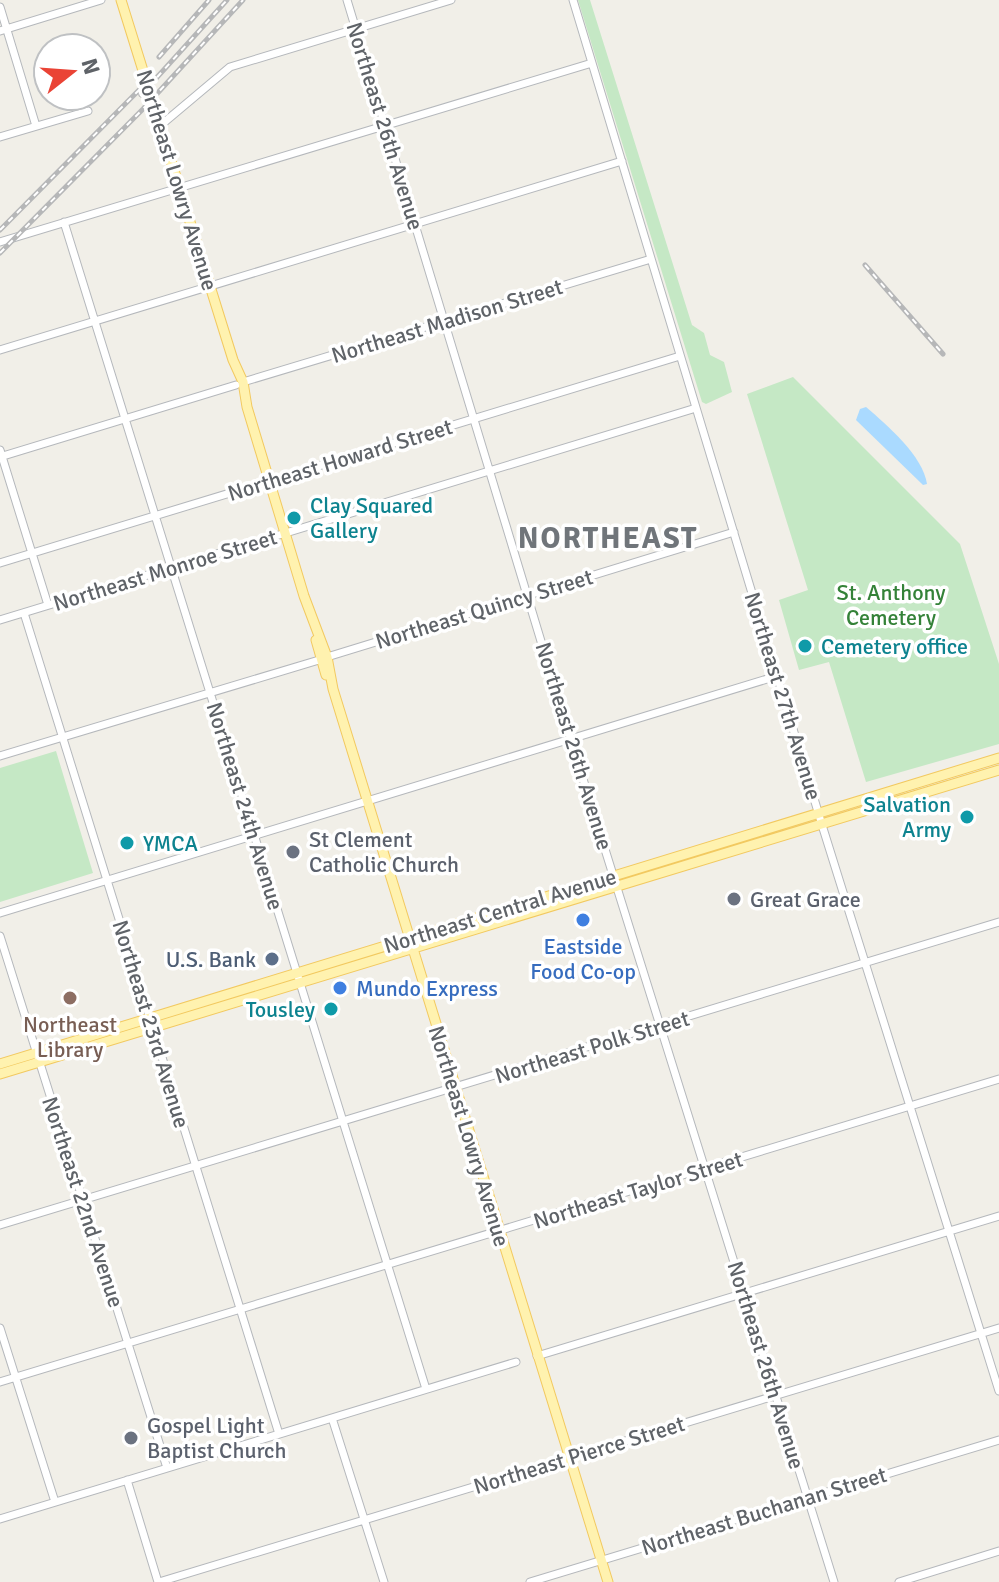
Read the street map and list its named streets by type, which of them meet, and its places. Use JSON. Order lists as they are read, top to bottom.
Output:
{
  "streets": {
    "main road": ["Northeast Lowry Avenue", "Northeast Central Avenue"],
    "street": [
      "Northeast 26th Avenue",
      "Northeast Madison Street",
      "Northeast Howard Street",
      "Northeast Monroe Street",
      "Northeast Quincy Street",
      "Northeast 27th Avenue",
      "Northeast 24th Avenue",
      "Northeast 23rd Avenue",
      "Northeast Polk Street",
      "Northeast Taylor Street",
      "Northeast 22nd Avenue",
      "Northeast Pierce Street",
      "Northeast Buchanan Street"
    ]
  },
  "crossings": [
    ["Northeast 26th Avenue", "Northeast Madison Street"],
    ["Northeast 26th Avenue", "Northeast Howard Street"],
    ["Northeast 26th Avenue", "Northeast Monroe Street"],
    ["Northeast 26th Avenue", "Northeast Quincy Street"],
    ["Northeast 26th Avenue", "Northeast Central Avenue"],
    ["Northeast 26th Avenue", "Northeast Polk Street"],
    ["Northeast 26th Avenue", "Northeast Taylor Street"],
    ["Northeast 26th Avenue", "Northeast Pierce Street"],
    ["Northeast 26th Avenue", "Northeast Buchanan Street"],
    ["Northeast Lowry Avenue", "Northeast Madison Street"],
    ["Northeast Lowry Avenue", "Northeast Howard Street"],
    ["Northeast Lowry Avenue", "Northeast Monroe Street"],
    ["Northeast Lowry Avenue", "Northeast Quincy Street"],
    ["Northeast Lowry Avenue", "Northeast Central Avenue"],
    ["Northeast Lowry Avenue", "Northeast Polk Street"],
    ["Northeast Lowry Avenue", "Northeast Taylor Street"],
    ["Northeast Lowry Avenue", "Northeast Pierce Street"],
    ["Northeast Lowry Avenue", "Northeast Buchanan Street"],
    ["Northeast Madison Street", "Northeast 27th Avenue"],
    ["Northeast Madison Street", "Northeast 24th Avenue"],
    ["Northeast Howard Street", "Northeast 27th Avenue"],
    ["Northeast Howard Street", "Northeast 24th Avenue"],
    ["Northeast Monroe Street", "Northeast 27th Avenue"],
    ["Northeast Monroe Street", "Northeast 24th Avenue"],
    ["Northeast Monroe Street", "Northeast 23rd Avenue"],
    ["Northeast Quincy Street", "Northeast 27th Avenue"],
    ["Northeast Quincy Street", "Northeast 24th Avenue"],
    ["Northeast Quincy Street", "Northeast 23rd Avenue"],
    ["Northeast 27th Avenue", "Northeast Central Avenue"],
    ["Northeast 27th Avenue", "Northeast Polk Street"],
    ["Northeast 27th Avenue", "Northeast Taylor Street"],
    ["Northeast 27th Avenue", "Northeast Pierce Street"],
    ["Northeast 24th Avenue", "Northeast Central Avenue"],
    ["Northeast 24th Avenue", "Northeast Polk Street"],
    ["Northeast 24th Avenue", "Northeast Taylor Street"],
    ["Northeast Central Avenue", "Northeast 23rd Avenue"],
    ["Northeast Central Avenue", "Northeast 22nd Avenue"],
    ["Northeast 23rd Avenue", "Northeast Polk Street"],
    ["Northeast 23rd Avenue", "Northeast Taylor Street"],
    ["Northeast Polk Street", "Northeast 22nd Avenue"],
    ["Northeast Taylor Street", "Northeast 22nd Avenue"]
  ],
  "districts": ["NORTHEAST"],
  "parks": ["St. Anthony Cemetery"],
  "places": [
    "Clay Squared Gallery",
    "Cemetery office",
    "Salvation Army",
    "YMCA",
    "St Clement Catholic Church",
    "Great Grace",
    "Eastside Food Co-op",
    "U.S. Bank",
    "Mundo Express",
    "Northeast Library",
    "Tousley",
    "Gospel Light Baptist Church"
  ],
  "north": "right"
}
